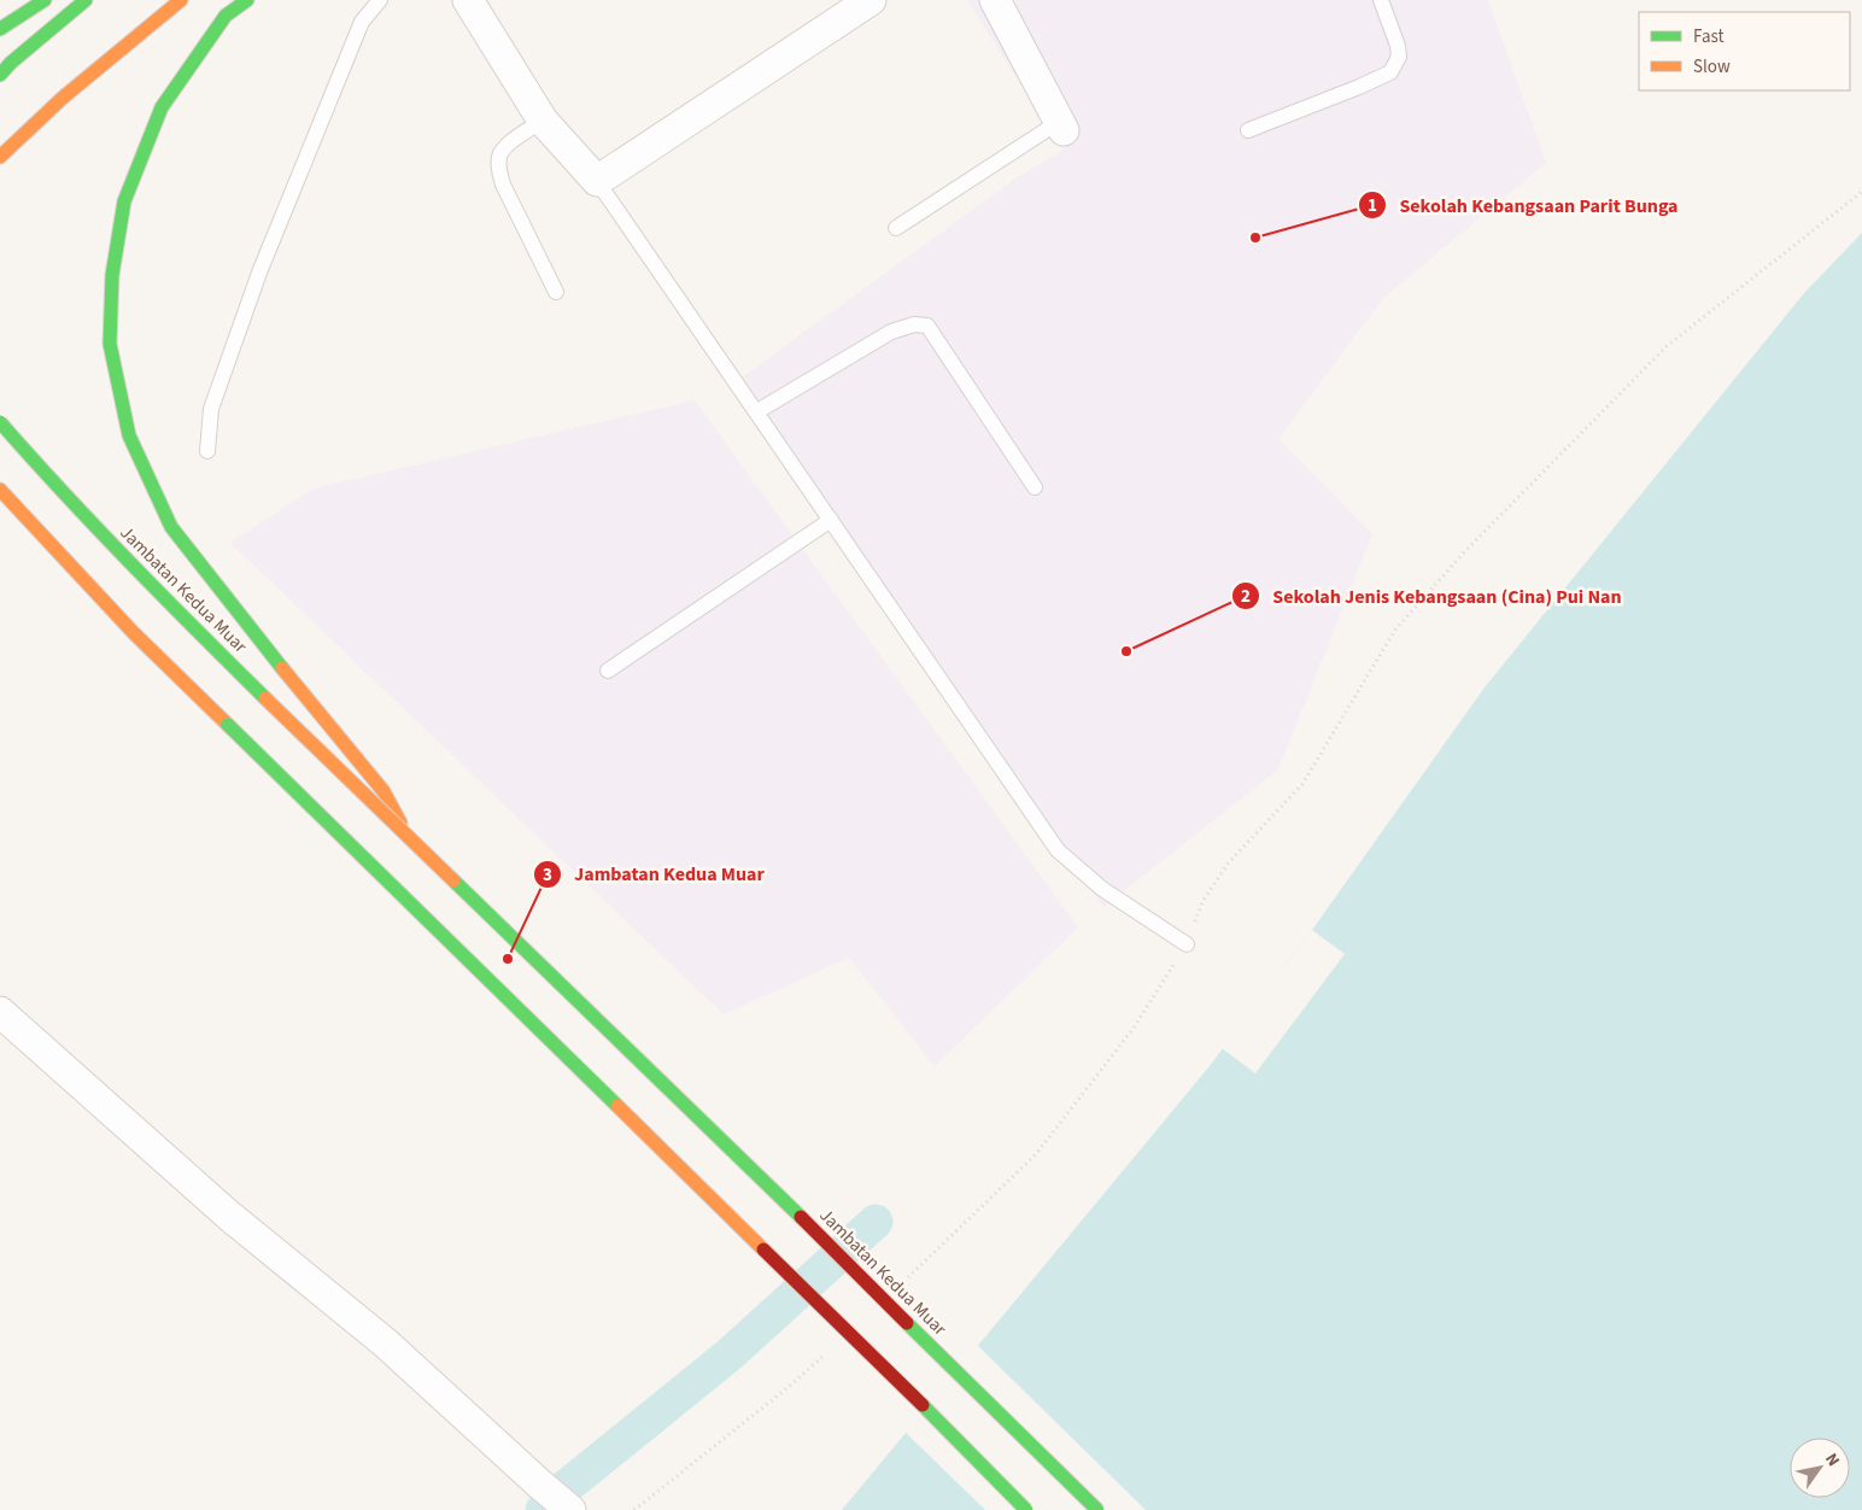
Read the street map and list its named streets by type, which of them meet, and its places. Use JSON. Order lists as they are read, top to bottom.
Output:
{
  "streets": {
    "main road": ["Jambatan Kedua Muar"]
  },
  "places": ["Sekolah Kebangsaan Parit Bunga", "Sekolah Jenis Kebangsaan (Cina) Pui Nan", "Jambatan Kedua Muar"],
  "legend": ["Fast", "Slow"],
  "north": "top right"
}
